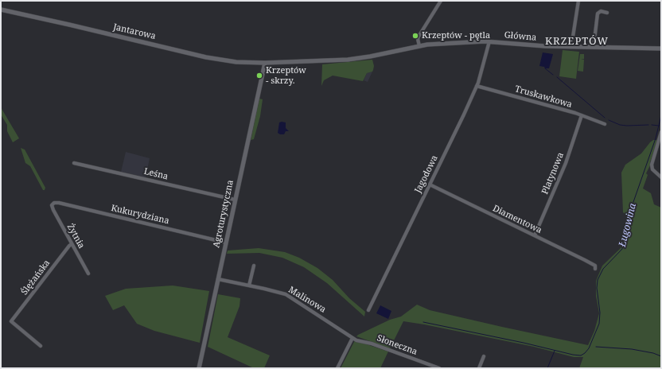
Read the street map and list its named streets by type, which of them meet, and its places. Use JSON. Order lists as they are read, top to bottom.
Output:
{
  "streets": {
    "street": [
      "Jantarowa",
      "Główna",
      "Truskawkowa",
      "Platynowa",
      "Leśna",
      "Jagodowa",
      "Agroturystyczna",
      "Kukurydziana",
      "Diamentowa",
      "Żytnia",
      "Ślężańska",
      "Malinowa",
      "Słoneczna"
    ]
  },
  "crossings": [
    ["Jantarowa", "Główna"],
    ["Jantarowa", "Agroturystyczna"],
    ["Główna", "Jagodowa"],
    ["Główna", "Agroturystyczna"],
    ["Truskawkowa", "Platynowa"],
    ["Truskawkowa", "Jagodowa"],
    ["Platynowa", "Diamentowa"],
    ["Leśna", "Agroturystyczna"],
    ["Jagodowa", "Diamentowa"],
    ["Agroturystyczna", "Kukurydziana"],
    ["Agroturystyczna", "Malinowa"],
    ["Kukurydziana", "Żytnia"],
    ["Żytnia", "Ślężańska"],
    ["Malinowa", "Słoneczna"]
  ],
  "districts": ["KRZEPTÓW"],
  "water": ["Ługowina"],
  "places": ["Krzeptów - pętla", "Krzeptów - skrzy."]
}
